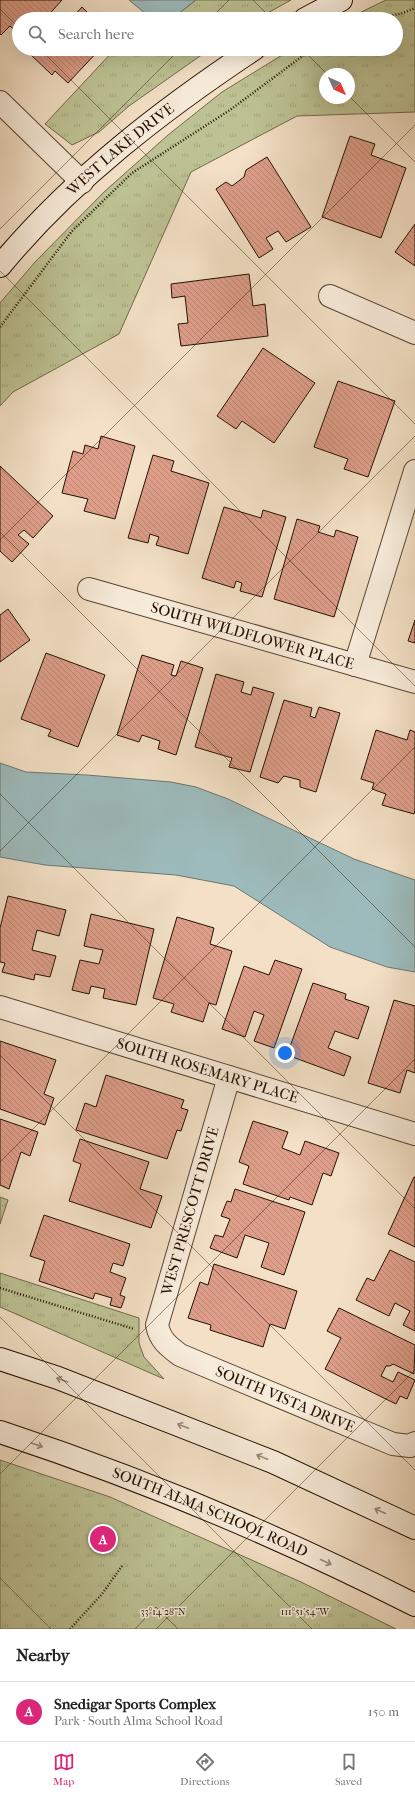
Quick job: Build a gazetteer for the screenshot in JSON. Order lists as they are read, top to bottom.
{
  "streets": {
    "street": [
      "WEST LAKE DRIVE",
      "SOUTH WILDFLOWER PLACE",
      "SOUTH ROSEMARY PLACE",
      "WEST PRESCOTT DRIVE",
      "SOUTH VISTA DRIVE",
      "SOUTH ALMA SCHOOL ROAD"
    ]
  },
  "crossings": [
    ["SOUTH ROSEMARY PLACE", "WEST PRESCOTT DRIVE"],
    ["WEST PRESCOTT DRIVE", "SOUTH VISTA DRIVE"]
  ],
  "north": "bottom right",
  "page": {
    "search": "Search here",
    "pins": "A",
    "heading": "Nearby",
    "list": [
      {
        "mark": "A",
        "name": "Snedigar Sports Complex",
        "note": "Park · South Alma School Road",
        "value": "150 m"
      }
    ],
    "nav": ["Map", "Directions", "Saved"]
  },
  "coordinates": ["33°14'28\"N", "111°51'54\"W"]
}
